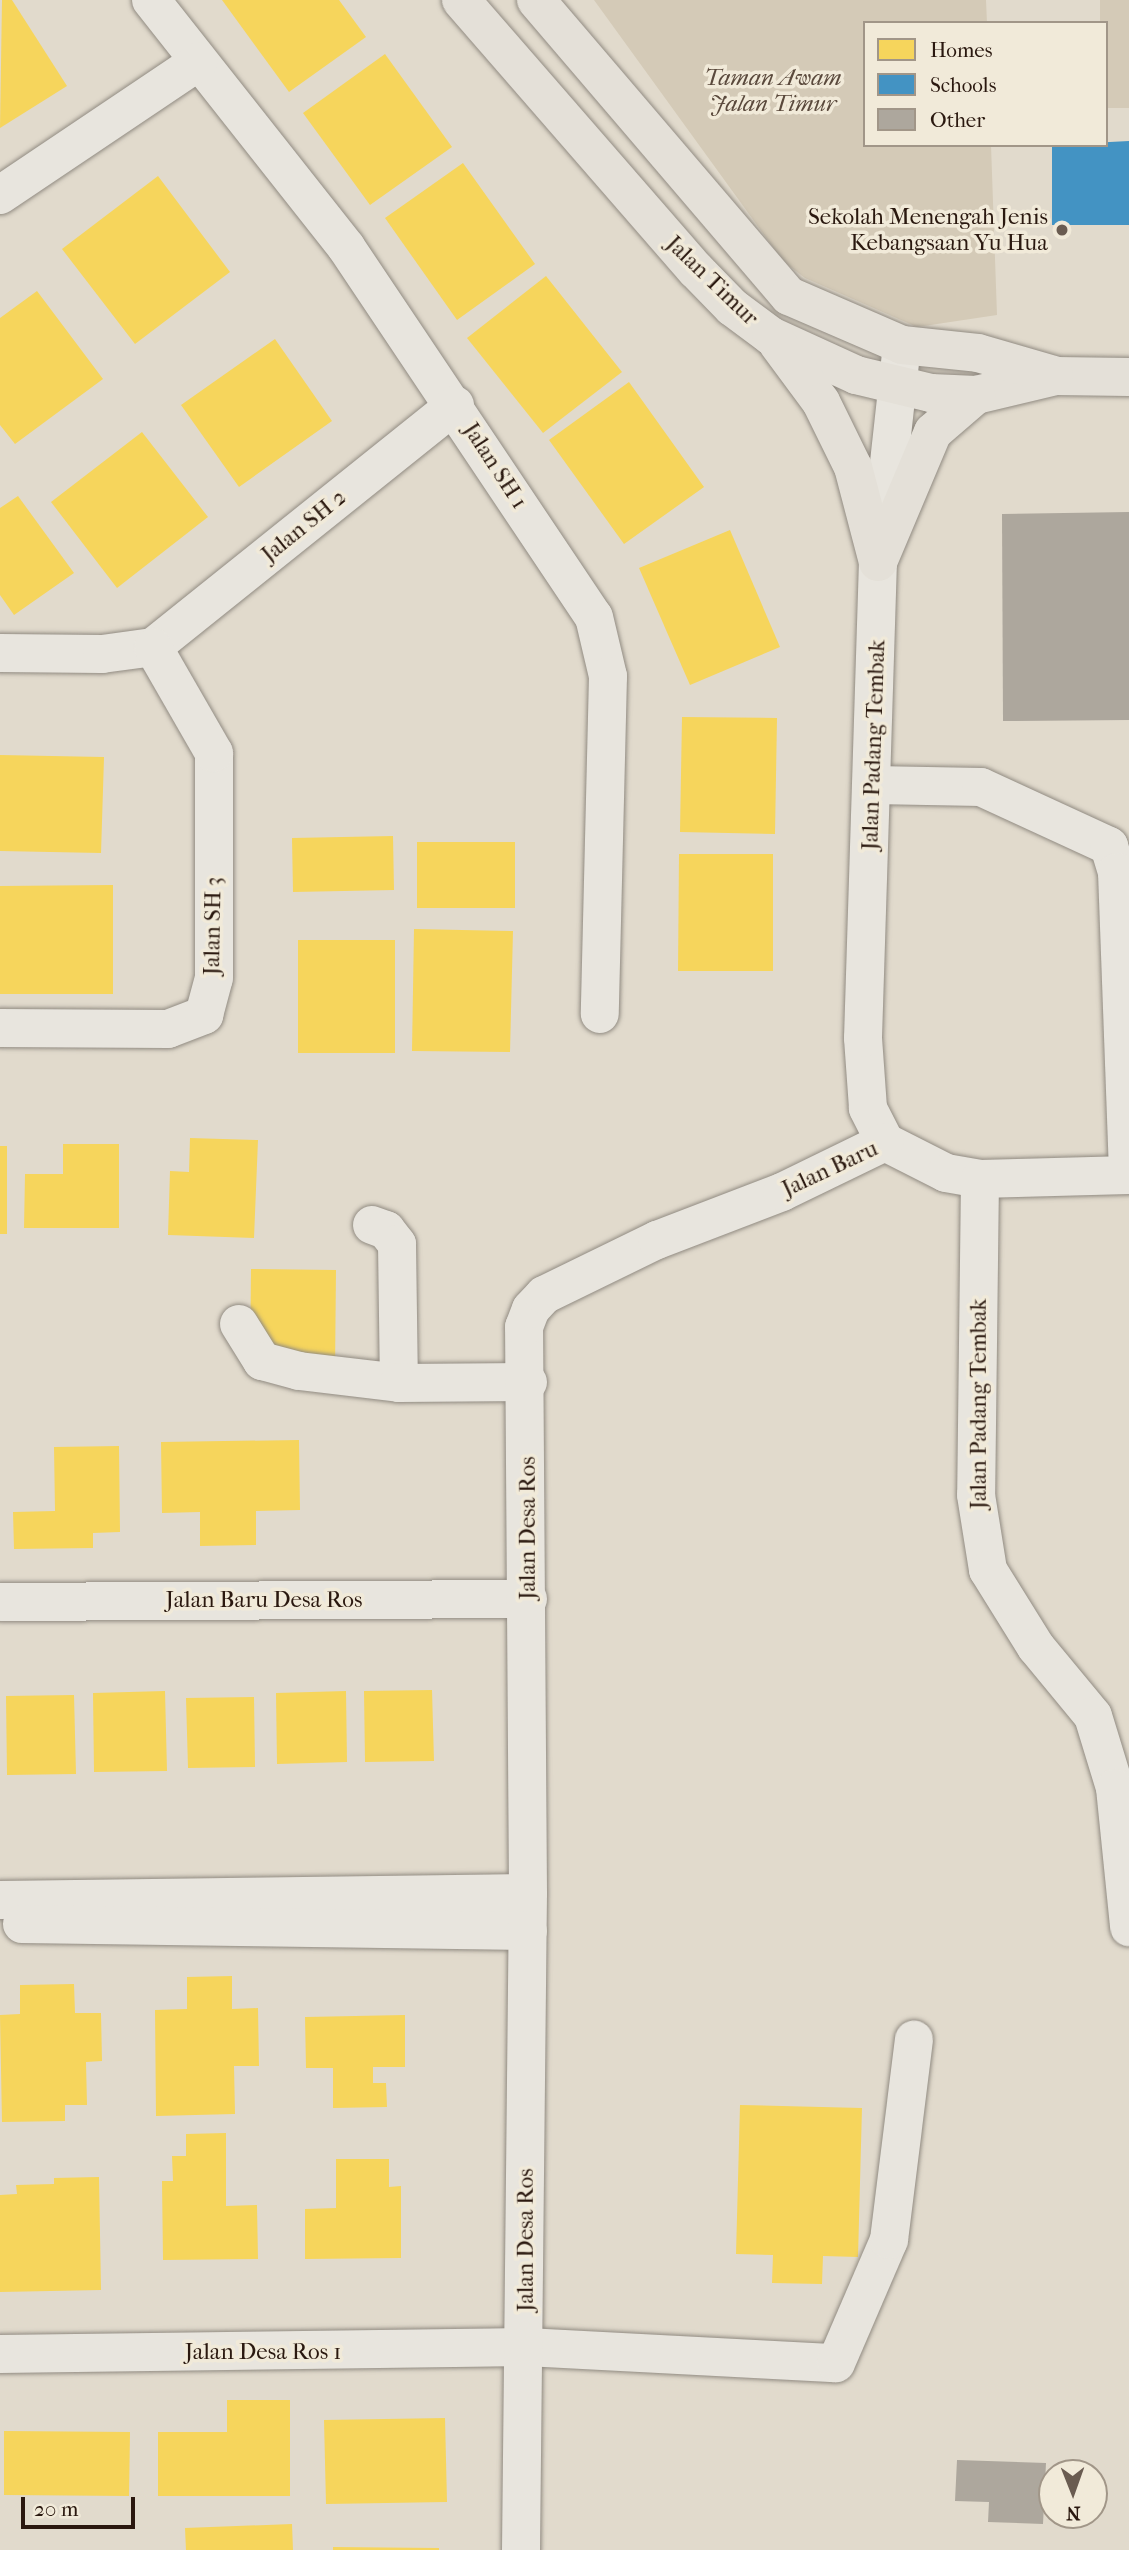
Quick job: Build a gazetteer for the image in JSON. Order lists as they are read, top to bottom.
{
  "streets": {
    "main road": ["Jalan Timur"],
    "street": [
      "Jalan SH 1",
      "Jalan SH 2",
      "Jalan Padang Tembak",
      "Jalan SH 3",
      "Jalan Baru",
      "Jalan Desa Ros",
      "Jalan Baru Desa Ros",
      "Jalan Desa Ros 1"
    ]
  },
  "crossings": [
    ["Jalan Timur", "Jalan Padang Tembak"],
    ["Jalan SH 1", "Jalan SH 2"],
    ["Jalan SH 2", "Jalan SH 3"],
    ["Jalan Padang Tembak", "Jalan Baru"],
    ["Jalan Baru", "Jalan Desa Ros"],
    ["Jalan Desa Ros", "Jalan Baru Desa Ros"],
    ["Jalan Desa Ros", "Jalan Desa Ros 1"]
  ],
  "parks": ["Taman Awam Jalan Timur"],
  "places": ["Sekolah Menengah Jenis Kebangsaan Yu Hua"],
  "legend": ["Homes", "Schools", "Other"],
  "scale_bar": "20 m",
  "north": "bottom"
}
